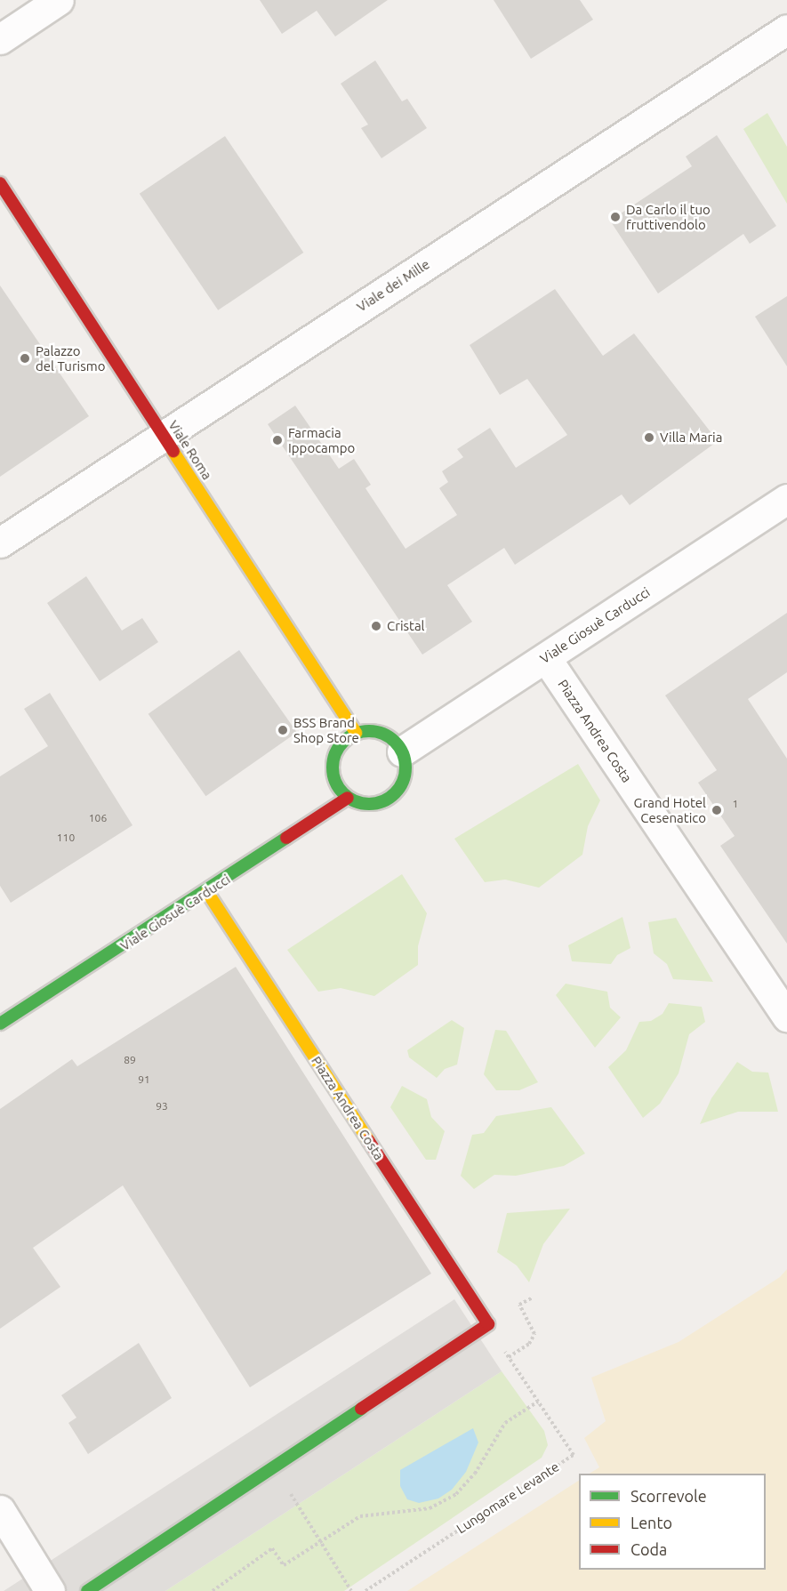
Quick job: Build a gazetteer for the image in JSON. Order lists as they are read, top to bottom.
{
  "streets": {
    "street": [
      "Viale dei Mille",
      "Viale Roma",
      "Viale Giosuè Carducci",
      "Piazza Andrea Costa"
    ],
    "path": ["Lungomare Levante"]
  },
  "crossings": [
    ["Viale dei Mille", "Viale Roma"],
    ["Viale Roma", "Viale Giosuè Carducci"],
    ["Viale Giosuè Carducci", "Piazza Andrea Costa"],
    ["Piazza Andrea Costa", "Lungomare Levante"]
  ],
  "places": [
    "Da Carlo il tuo fruttivendolo",
    "Palazzo del Turismo",
    "Villa Maria",
    "Farmacia Ippocampo",
    "Cristal",
    "BSS Brand Shop Store",
    "Grand Hotel Cesenatico"
  ],
  "house_numbers": [
    "1",
    "106",
    "110",
    "89",
    "91",
    "93"
  ],
  "legend": ["Scorrevole", "Lento", "Coda"]
}
